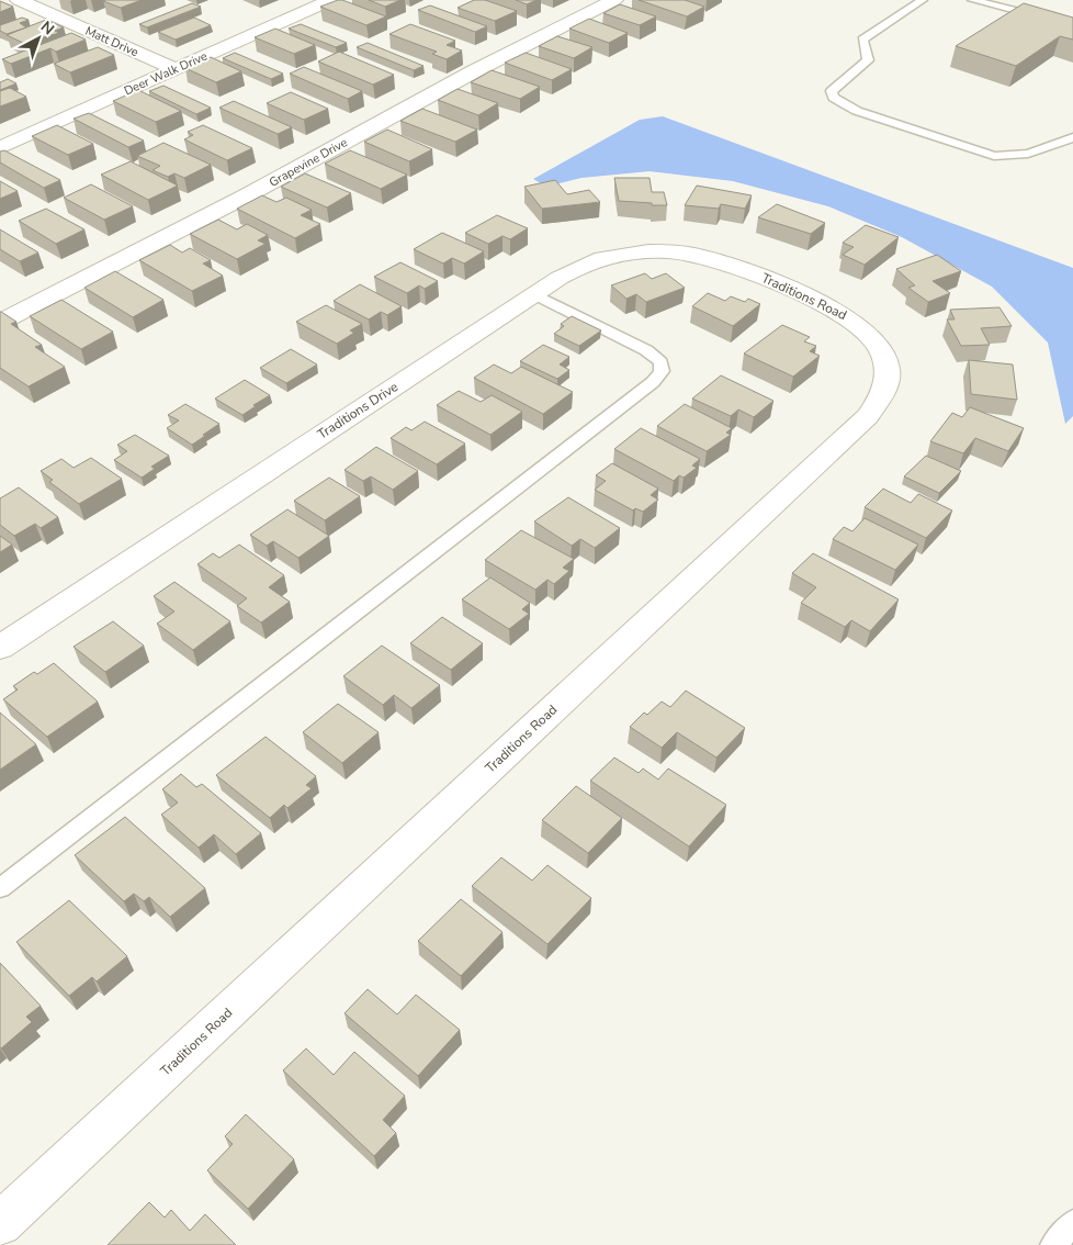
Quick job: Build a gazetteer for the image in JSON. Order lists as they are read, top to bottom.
{
  "streets": {
    "street": [
      "Matt Drive",
      "Deer Walk Drive",
      "Grapevine Drive",
      "Traditions Road",
      "Traditions Drive"
    ]
  },
  "crossings": [
    ["Matt Drive", "Deer Walk Drive"],
    ["Traditions Road", "Traditions Drive"]
  ],
  "north": "top right"
}
